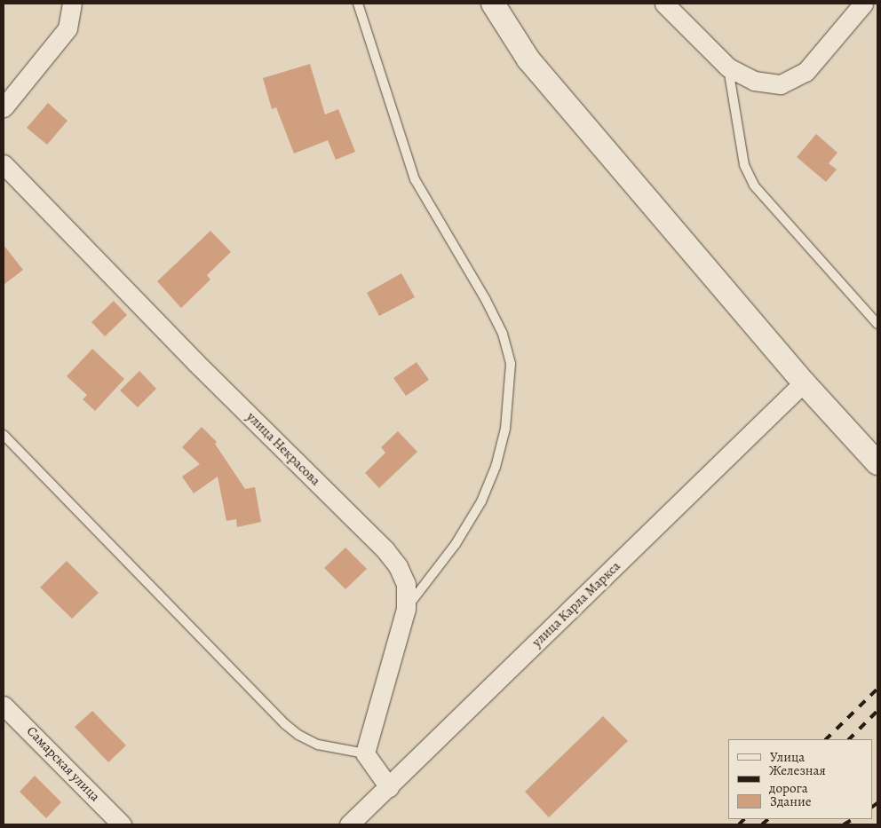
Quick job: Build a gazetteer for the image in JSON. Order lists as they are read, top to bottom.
{
  "streets": {
    "street": ["улица Некрасова", "улица Карла Маркса", "Самарская улица"]
  },
  "legend": ["Улица", "Железная дорога", "Здание"]
}
